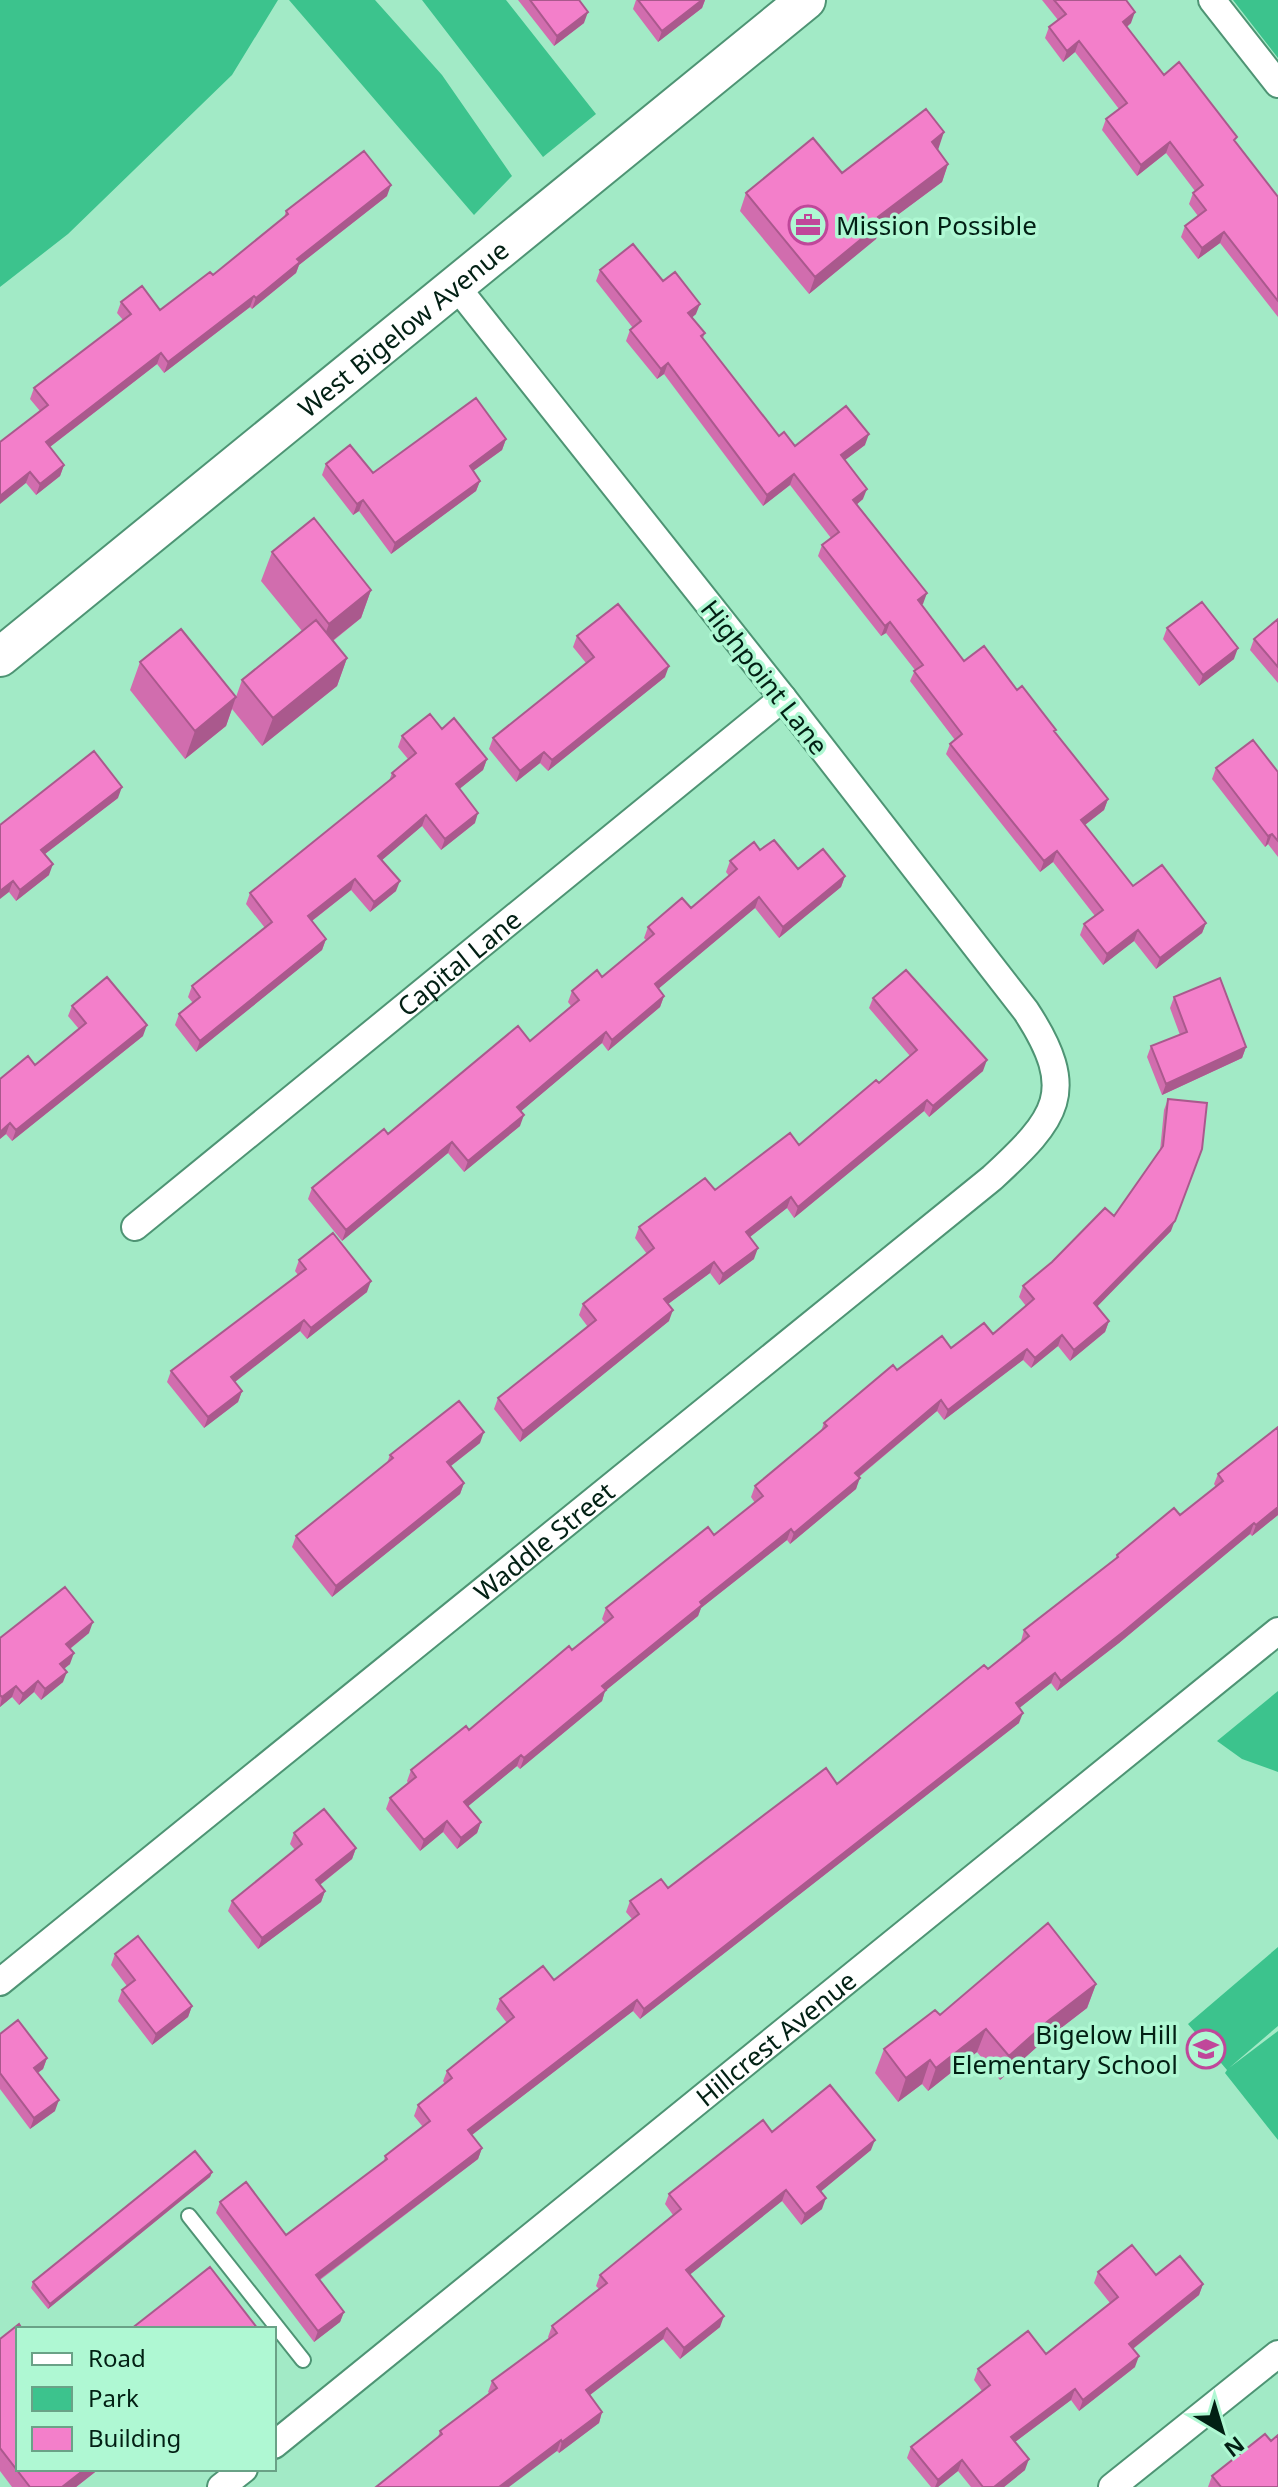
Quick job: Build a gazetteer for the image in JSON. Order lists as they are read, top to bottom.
{
  "streets": {
    "main road": ["West Bigelow Avenue"],
    "street": [
      "Highpoint Lane",
      "Capital Lane",
      "Waddle Street",
      "Hillcrest Avenue"
    ]
  },
  "crossings": [
    ["West Bigelow Avenue", "Highpoint Lane"],
    ["Highpoint Lane", "Capital Lane"],
    ["Highpoint Lane", "Waddle Street"]
  ],
  "places": {
    "office": ["Mission Possible"],
    "school or university": ["Bigelow Hill Elementary School"]
  },
  "legend": ["Road", "Park", "Building"],
  "north": "bottom right"
}
